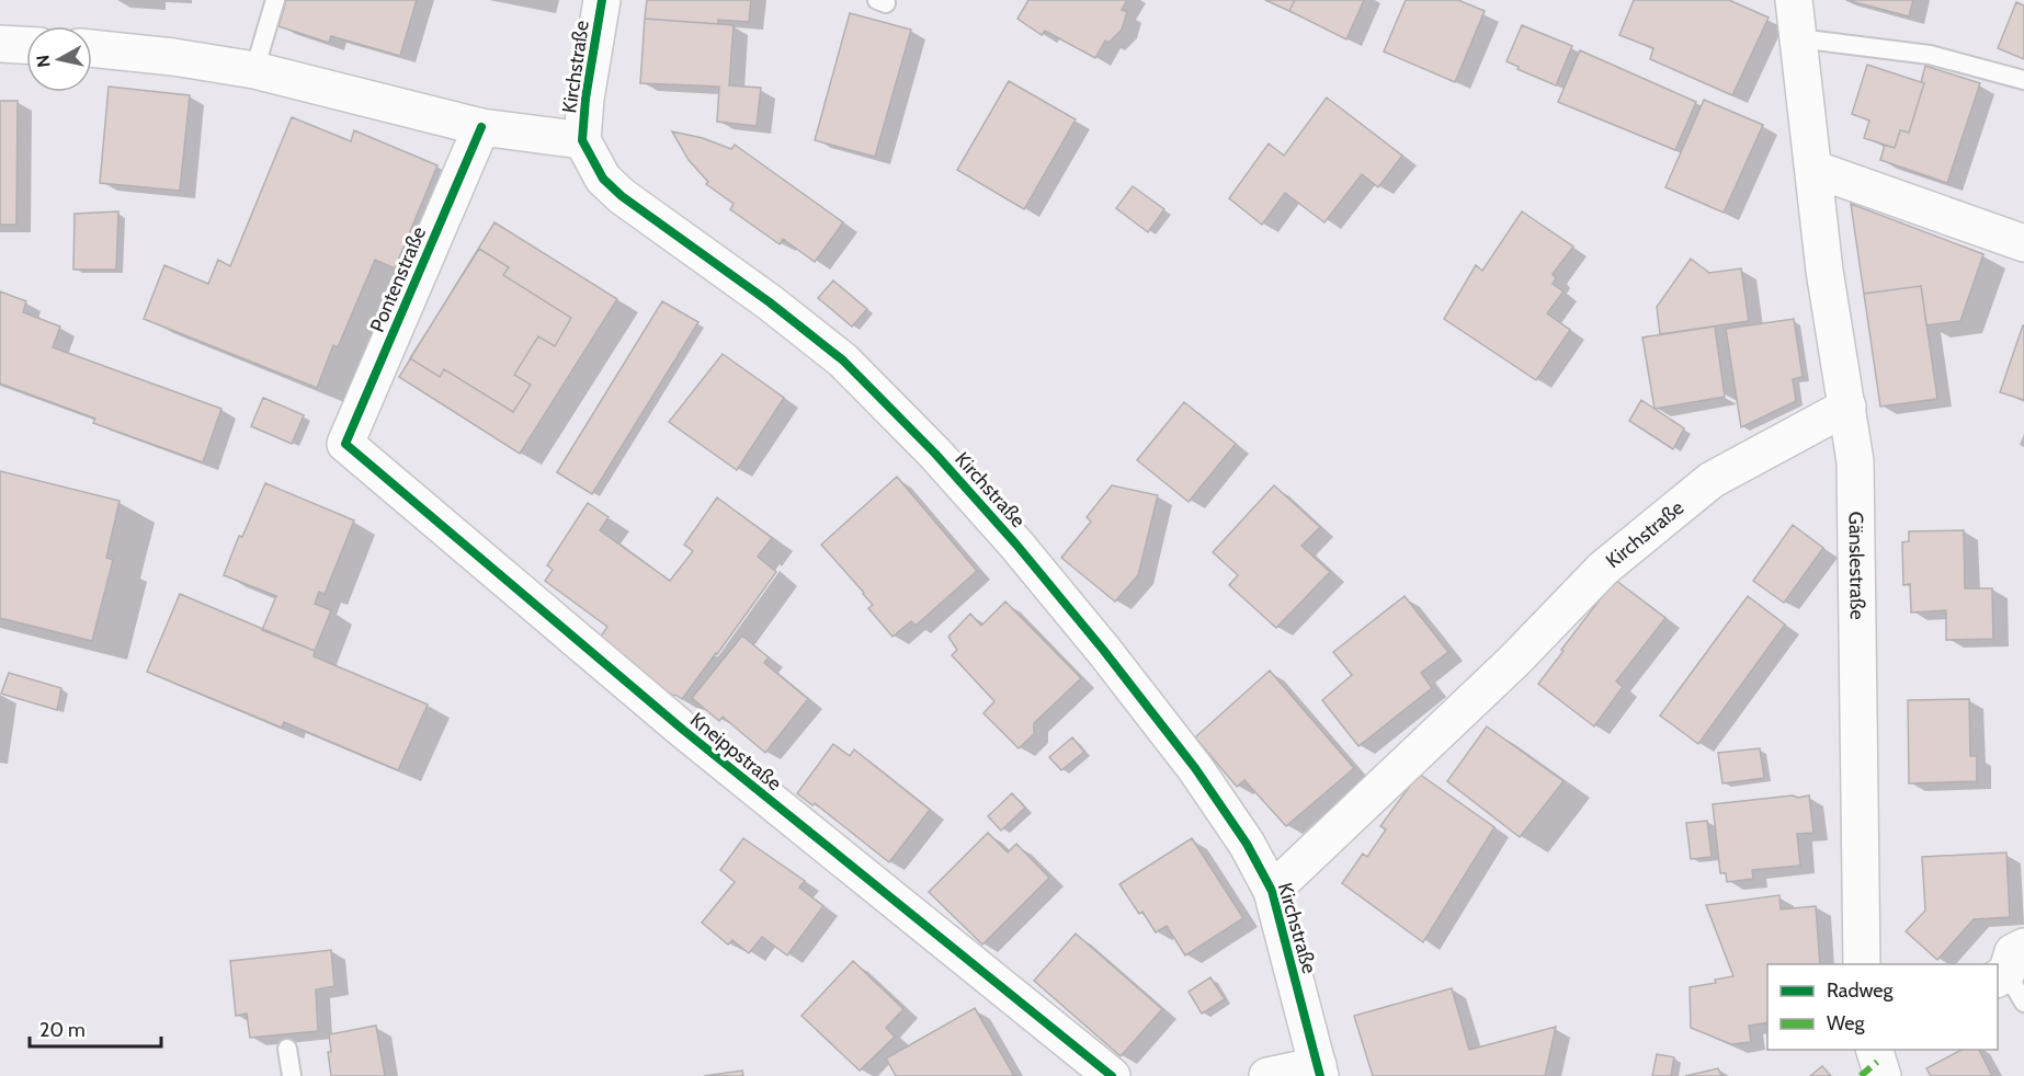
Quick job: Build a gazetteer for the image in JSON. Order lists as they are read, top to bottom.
{
  "streets": {
    "street": [
      "Kirchstraße",
      "Pontenstraße",
      "Gänslestraße",
      "Kneippstraße"
    ]
  },
  "crossings": [
    ["Kirchstraße", "Gänslestraße"],
    ["Pontenstraße", "Kneippstraße"]
  ],
  "legend": ["Radweg", "Weg"],
  "scale_bar": "20 m",
  "north": "left"
}
